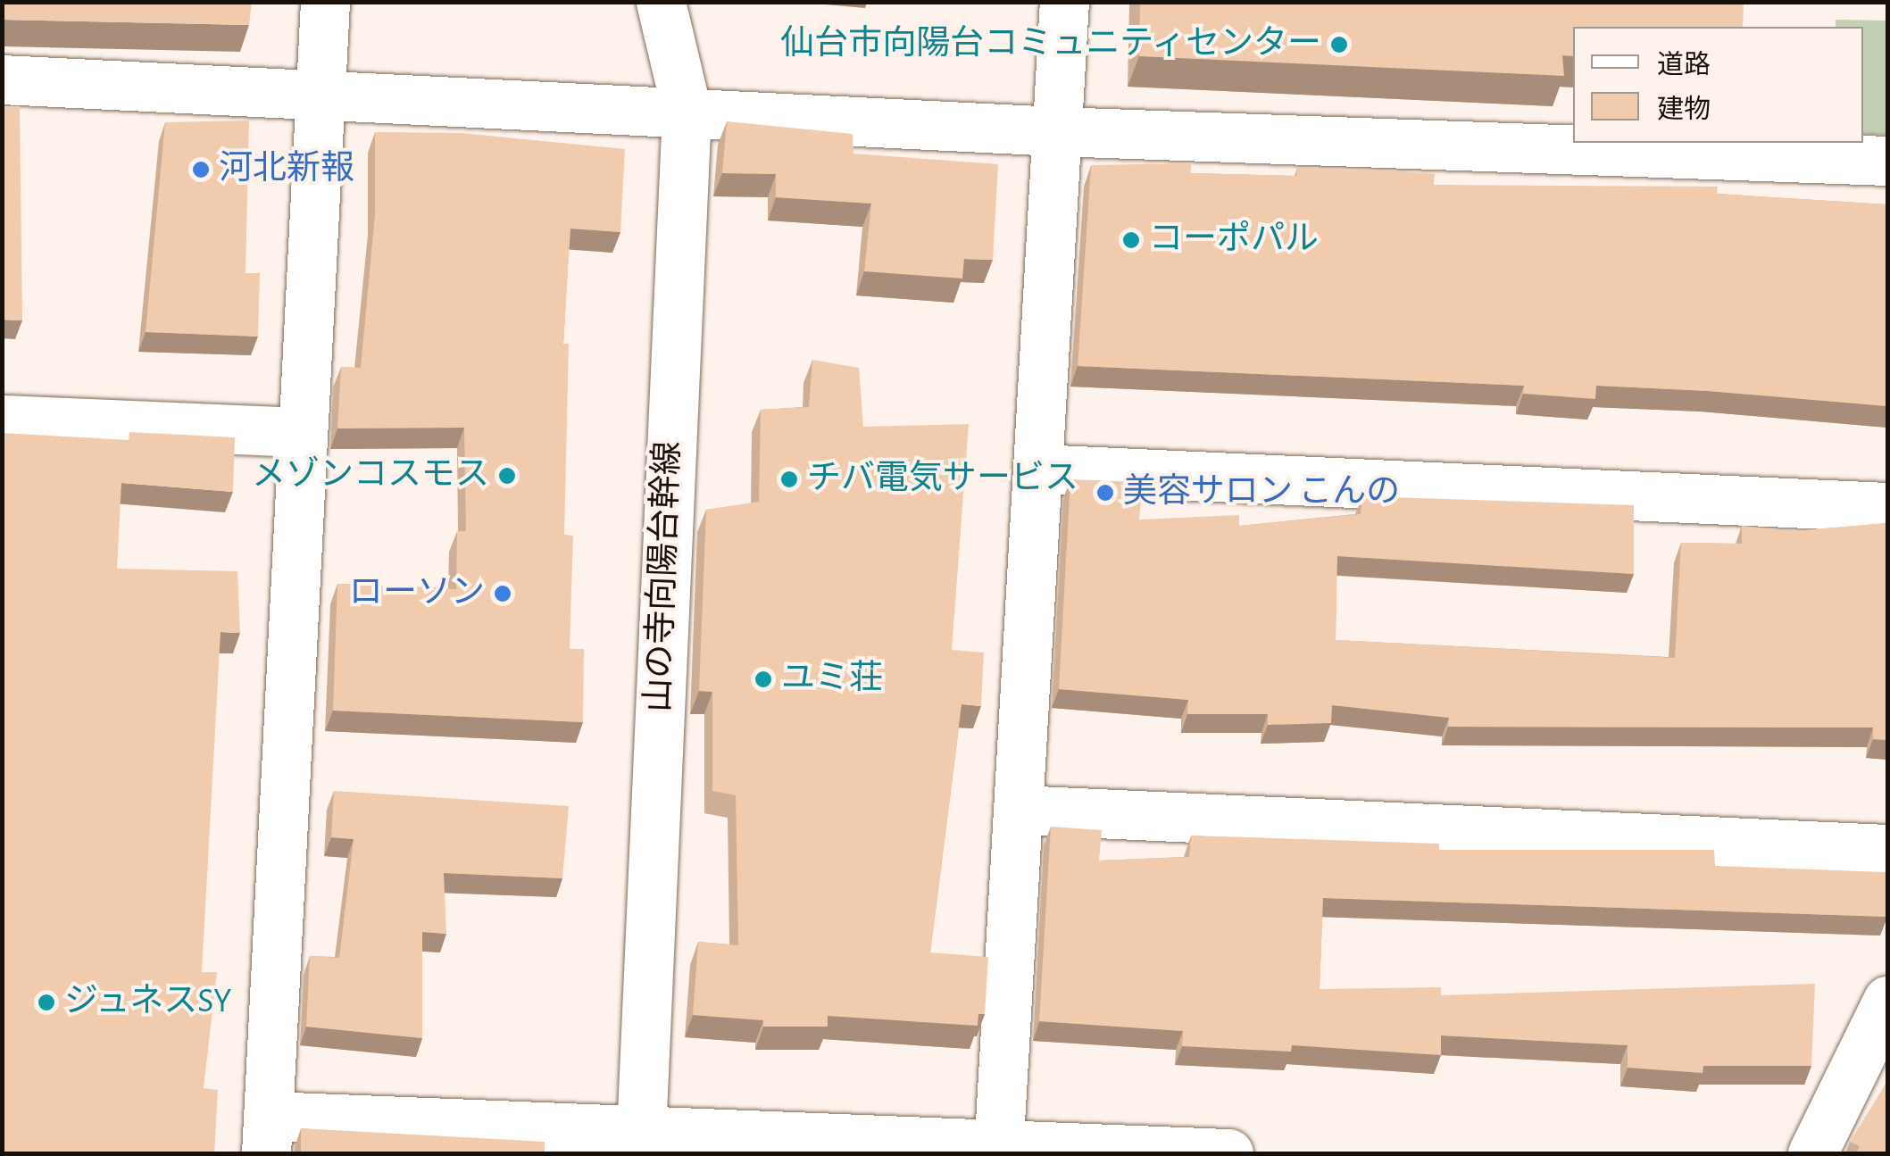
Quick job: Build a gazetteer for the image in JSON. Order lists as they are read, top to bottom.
{
  "streets": {
    "street": ["山の寺向陽台幹線"]
  },
  "places": [
    "仙台市向陽台コミュニティセンター",
    "河北新報",
    "コーポパル",
    "メゾンコスモス",
    "チバ電気サービス",
    "美容サロン こんの",
    "ローソン",
    "ユミ荘",
    "ジュネスSY"
  ],
  "legend": ["道路", "建物"]
}
